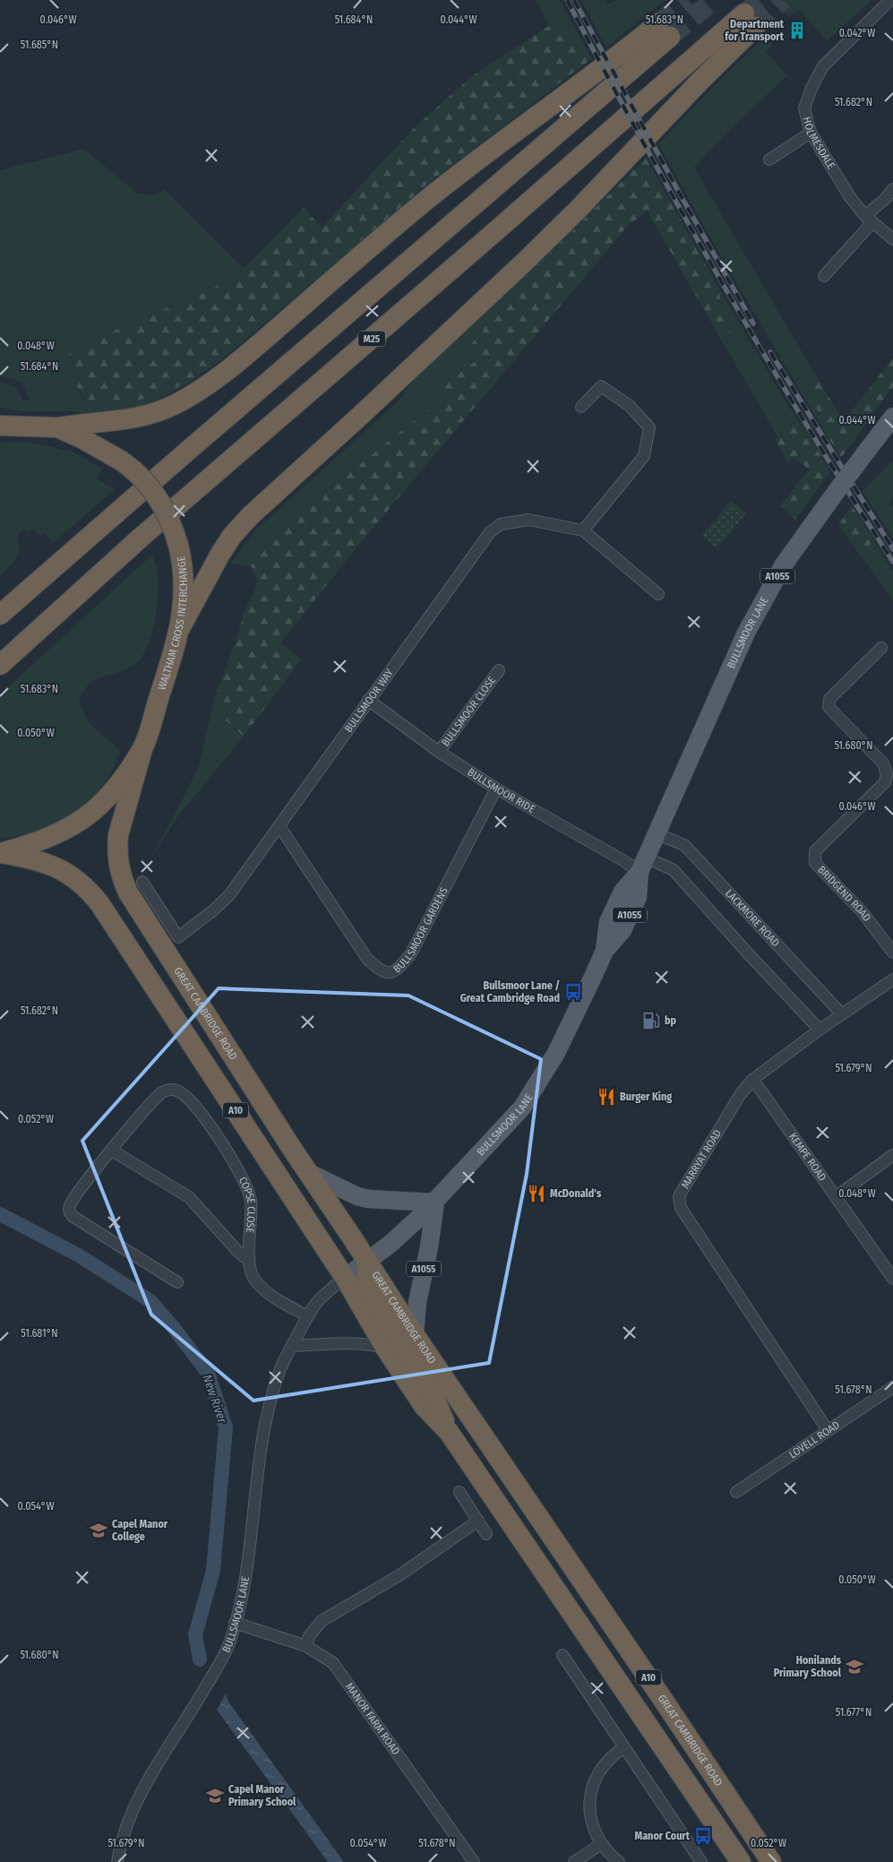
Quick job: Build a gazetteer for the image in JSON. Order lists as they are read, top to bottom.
{
  "streets": {
    "highway": [
      "M25",
      "WALTHAM CROSS INTERCHANGE",
      "GREAT CAMBRIDGE ROAD",
      "A10"
    ],
    "main road": ["A1055", "BULLSMOOR LANE"],
    "street": [
      "HOLMESDALE",
      "BULLSMOOR WAY",
      "BULLSMOOR CLOSE",
      "BULLSMOOR RIDE",
      "BRIDGEND ROAD",
      "LACKMORE ROAD",
      "BULLSMOOR GARDENS",
      "KEMPE ROAD",
      "MARRYAT ROAD",
      "COPSE CLOSE",
      "LOVELL ROAD",
      "MANOR FARM ROAD"
    ]
  },
  "crossings": [
    ["M25", "WALTHAM CROSS INTERCHANGE"],
    ["A1055", "BULLSMOOR LANE"],
    ["A1055", "GREAT CAMBRIDGE ROAD"],
    ["WALTHAM CROSS INTERCHANGE", "GREAT CAMBRIDGE ROAD"],
    ["WALTHAM CROSS INTERCHANGE", "A10"],
    ["BULLSMOOR LANE", "BULLSMOOR RIDE"],
    ["BULLSMOOR LANE", "LACKMORE ROAD"],
    ["BULLSMOOR LANE", "GREAT CAMBRIDGE ROAD"],
    ["BULLSMOOR LANE", "A10"],
    ["BULLSMOOR LANE", "MANOR FARM ROAD"],
    ["BULLSMOOR WAY", "BULLSMOOR RIDE"],
    ["BULLSMOOR WAY", "BULLSMOOR GARDENS"],
    ["BULLSMOOR CLOSE", "BULLSMOOR RIDE"],
    ["BULLSMOOR RIDE", "BULLSMOOR GARDENS"],
    ["LACKMORE ROAD", "MARRYAT ROAD"],
    ["KEMPE ROAD", "MARRYAT ROAD"],
    ["MARRYAT ROAD", "LOVELL ROAD"]
  ],
  "water": ["New River"],
  "places": {
    "building": ["Department for Transport"],
    "bus stop": ["Bullsmoor Lane / Great Cambridge Road", "Manor Court"],
    "fuel station": ["bp"],
    "restaurant": ["Burger King", "McDonald's"],
    "school or university": ["Capel Manor College", "Honilands Primary School", "Capel Manor Primary School"]
  },
  "coordinates": [
    "0.046°W",
    "0.044°W",
    "51.684°N",
    "51.683°N",
    "0.042°W",
    "51.685°N",
    "51.682°N",
    "0.048°W",
    "0.050°W",
    "51.680°N",
    "51.679°N",
    "0.052°W",
    "51.681°N",
    "51.678°N",
    "0.054°W",
    "51.677°N"
  ]
}
